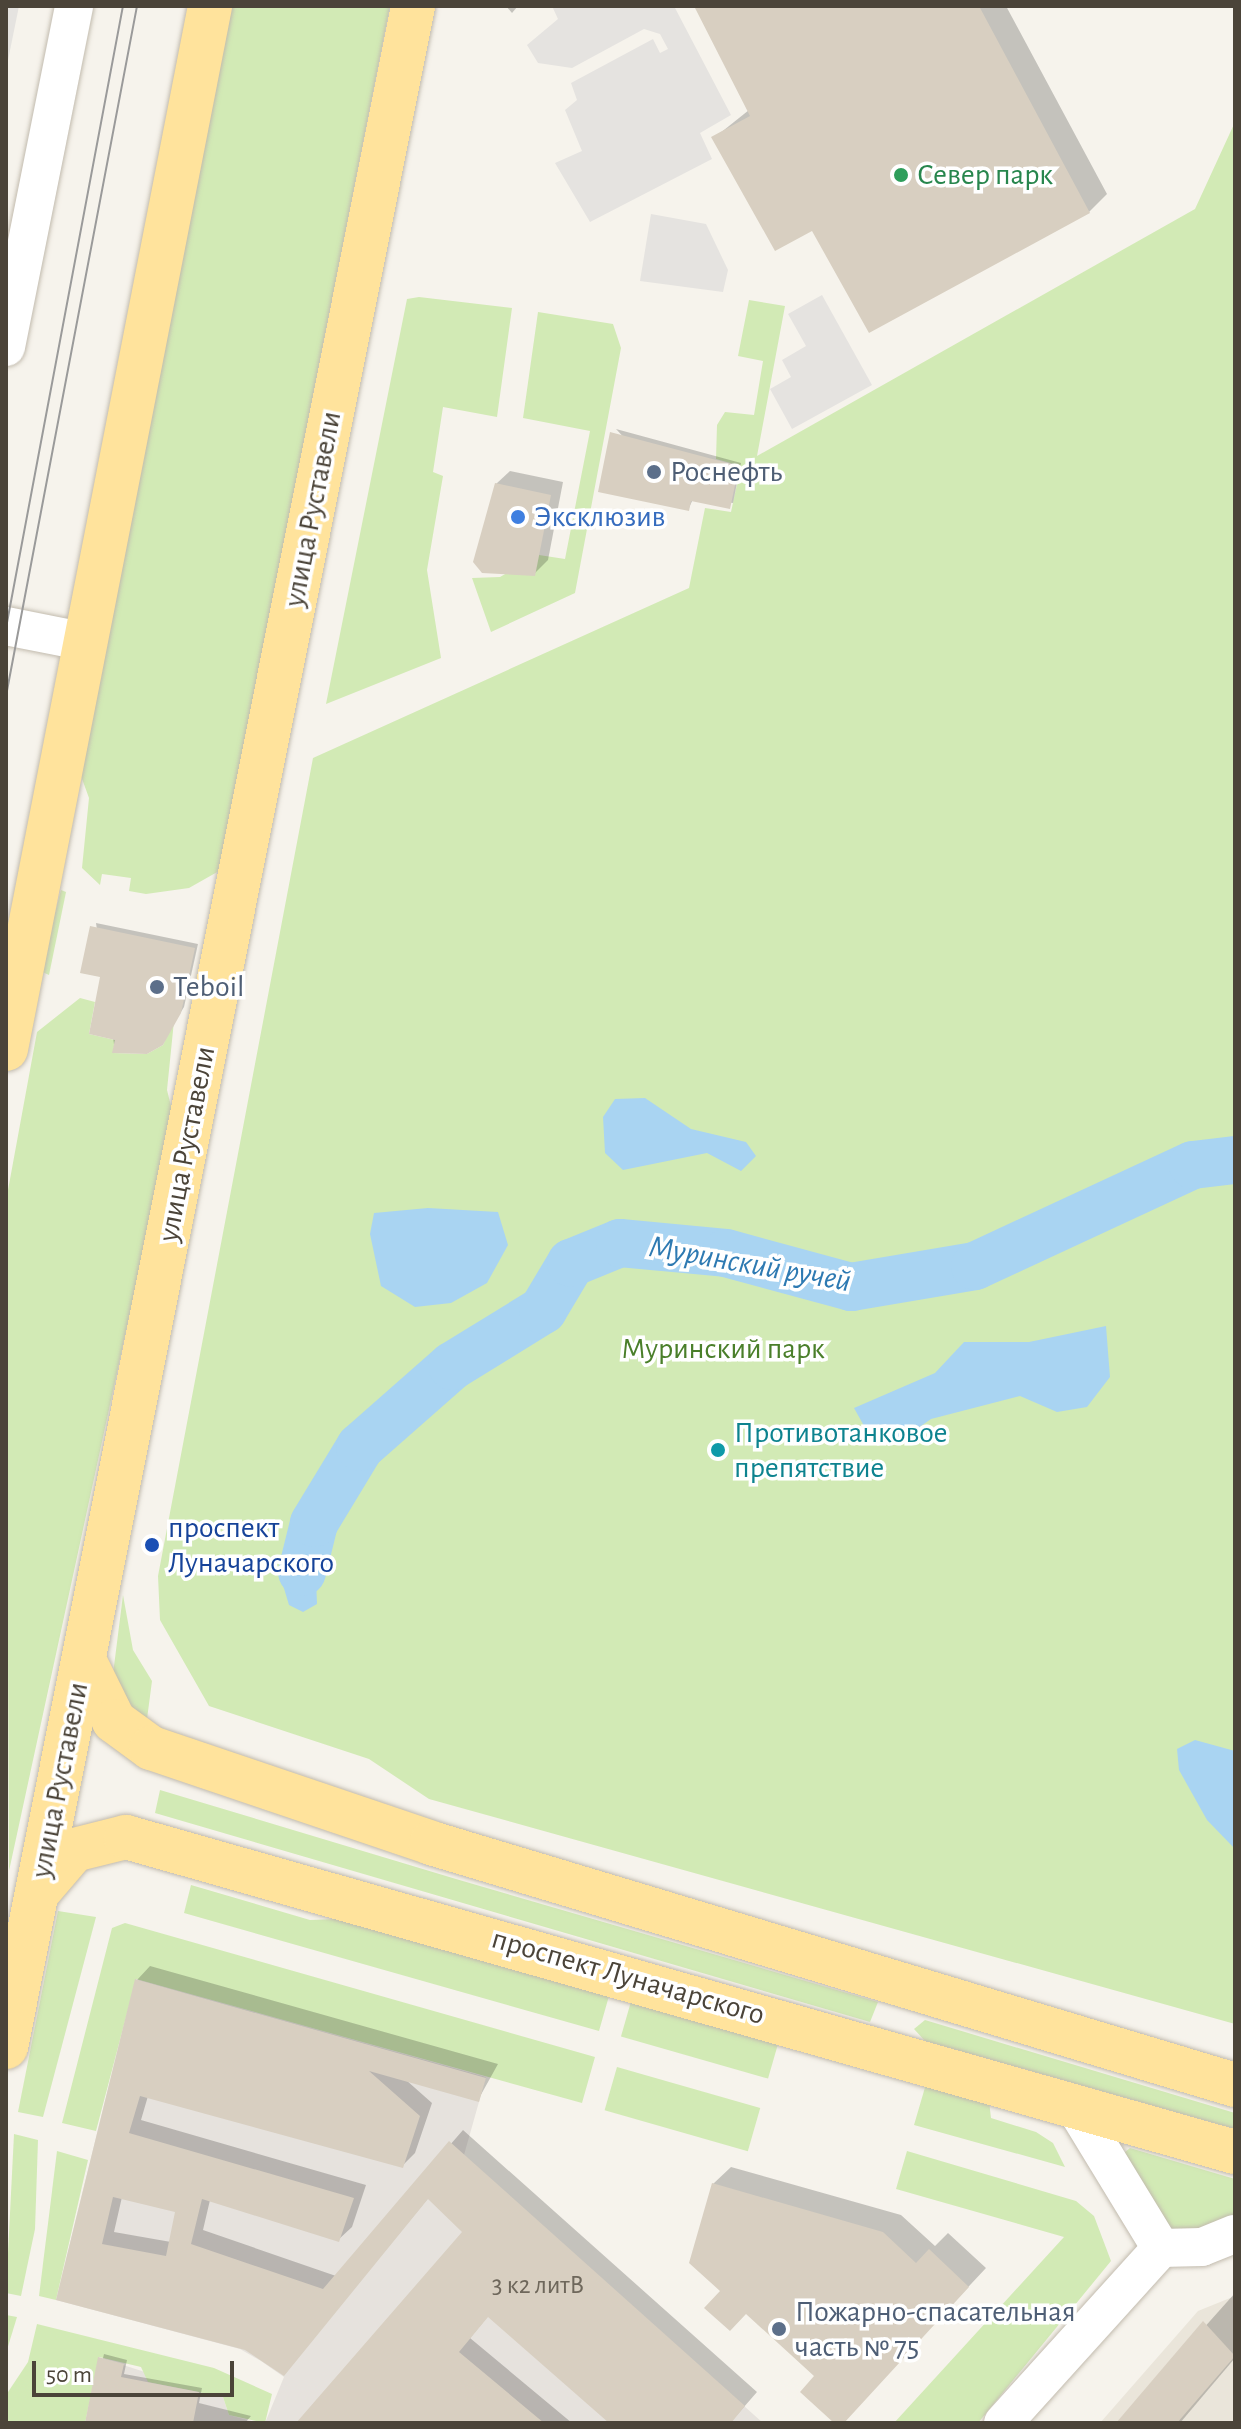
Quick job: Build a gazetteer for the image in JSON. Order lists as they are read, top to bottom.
{
  "streets": {
    "main road": ["улица Руставели", "проспект Луначарского"]
  },
  "crossings": [
    ["улица Руставели", "проспект Луначарского"]
  ],
  "water": ["Муринский ручей"],
  "parks": ["Муринский парк"],
  "places": [
    "Север парк",
    "Роснефть",
    "Эксклюзив",
    "Teboil",
    "Противотанковое препятствие",
    "проспект Луначарского",
    "Пожарно-спасательная часть № 75"
  ],
  "house_numbers": ["3 к2 литВ"],
  "scale_bar": "50 m"
}
